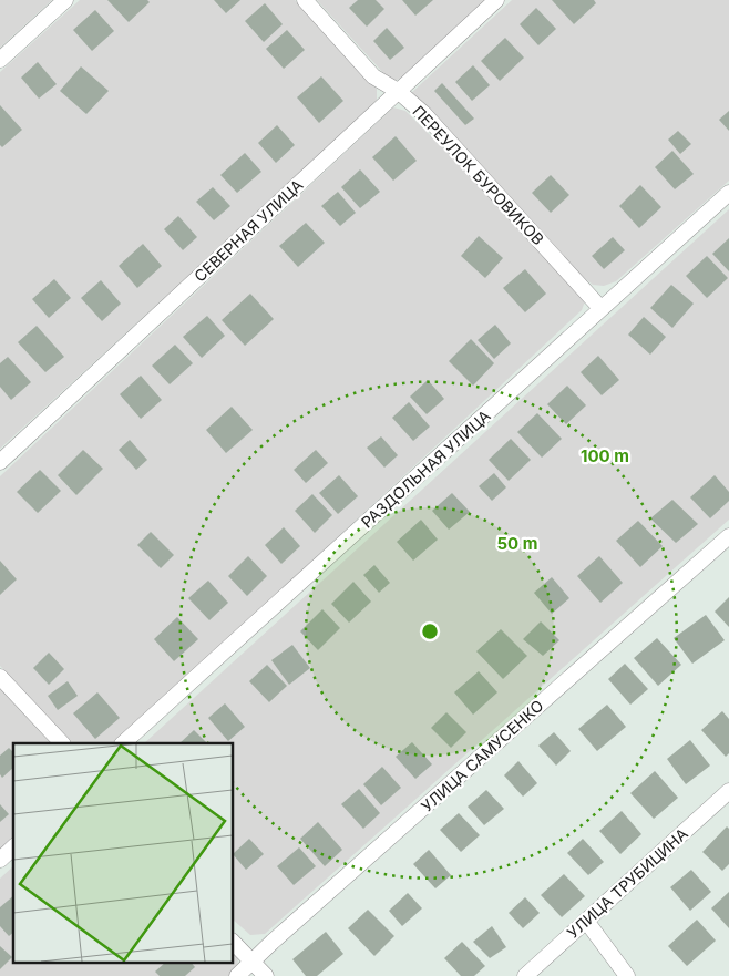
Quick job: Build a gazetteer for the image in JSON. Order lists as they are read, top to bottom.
{
  "streets": {
    "street": [
      "ПЕРЕУЛОК БУРОВИКОВ",
      "СЕВЕРНАЯ УЛИЦА",
      "РАЗДОЛЬНАЯ УЛИЦА",
      "УЛИЦА САМУСЕНКО",
      "УЛИЦА ТРУБИЦИНА"
    ]
  },
  "crossings": [
    ["ПЕРЕУЛОК БУРОВИКОВ", "СЕВЕРНАЯ УЛИЦА"],
    ["ПЕРЕУЛОК БУРОВИКОВ", "РАЗДОЛЬНАЯ УЛИЦА"]
  ],
  "rings": ["100 m", "50 m"]
}
